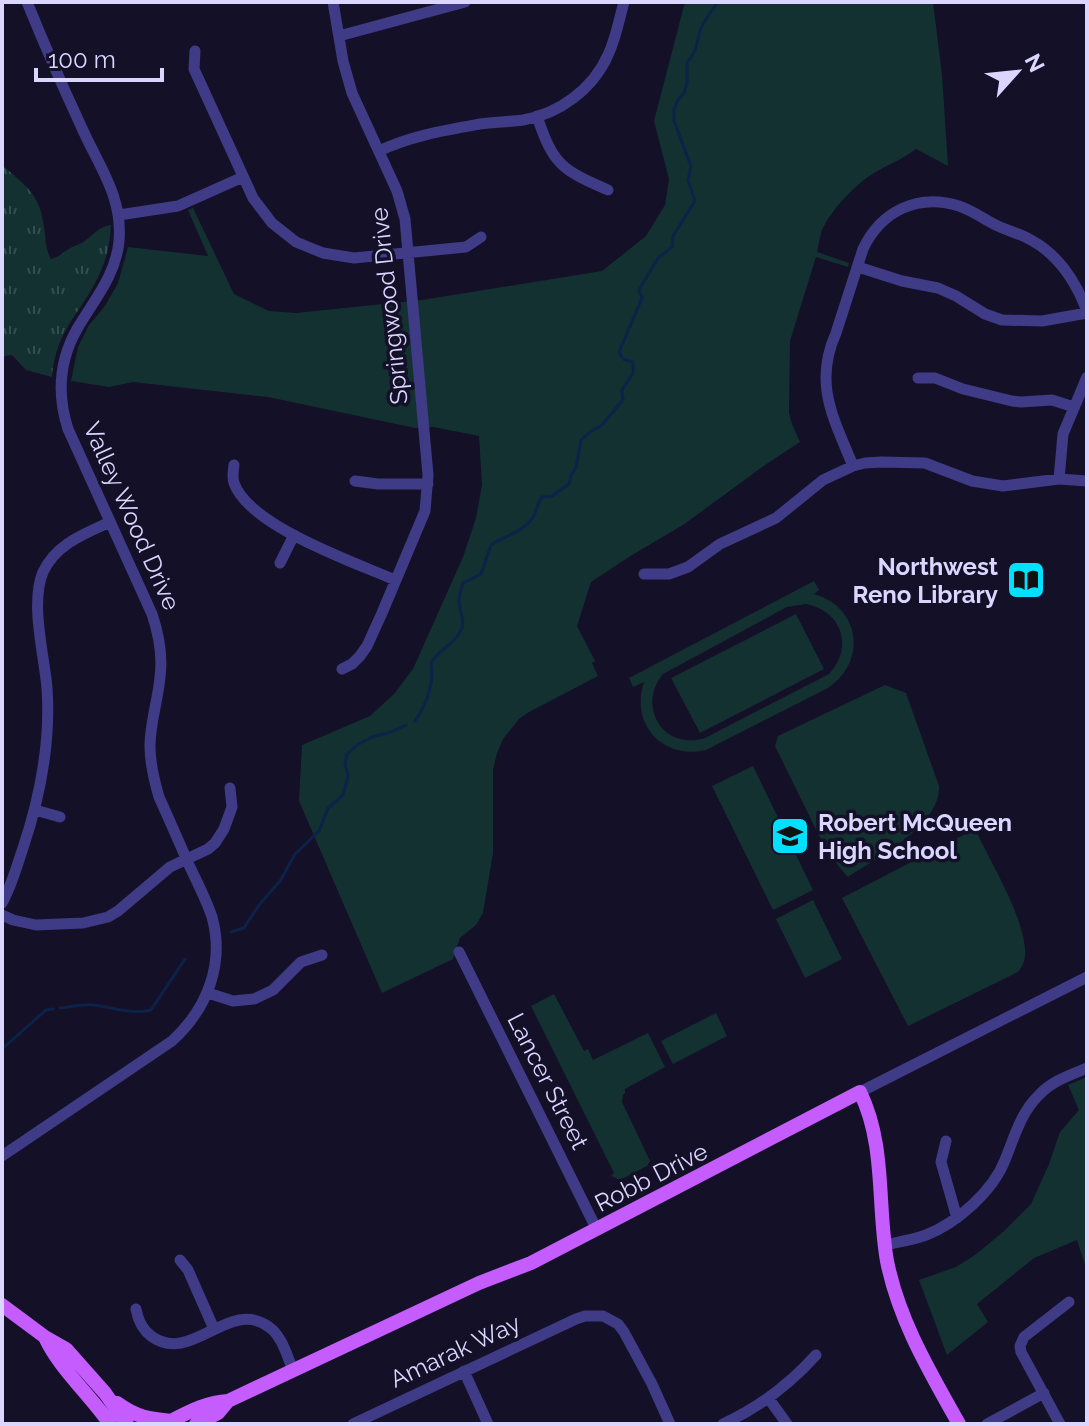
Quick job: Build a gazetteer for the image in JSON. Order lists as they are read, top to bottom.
{
  "streets": {
    "main road": ["Robb Drive"],
    "street": [
      "Springwood Drive",
      "Valley Wood Drive",
      "Lancer Street",
      "Amarak Way"
    ]
  },
  "crossings": [
    ["Lancer Street", "Robb Drive"]
  ],
  "places": {
    "library": ["Northwest Reno Library"],
    "school or university": ["Robert McQueen High School"]
  },
  "scale_bar": "100 m",
  "north": "top right"
}
